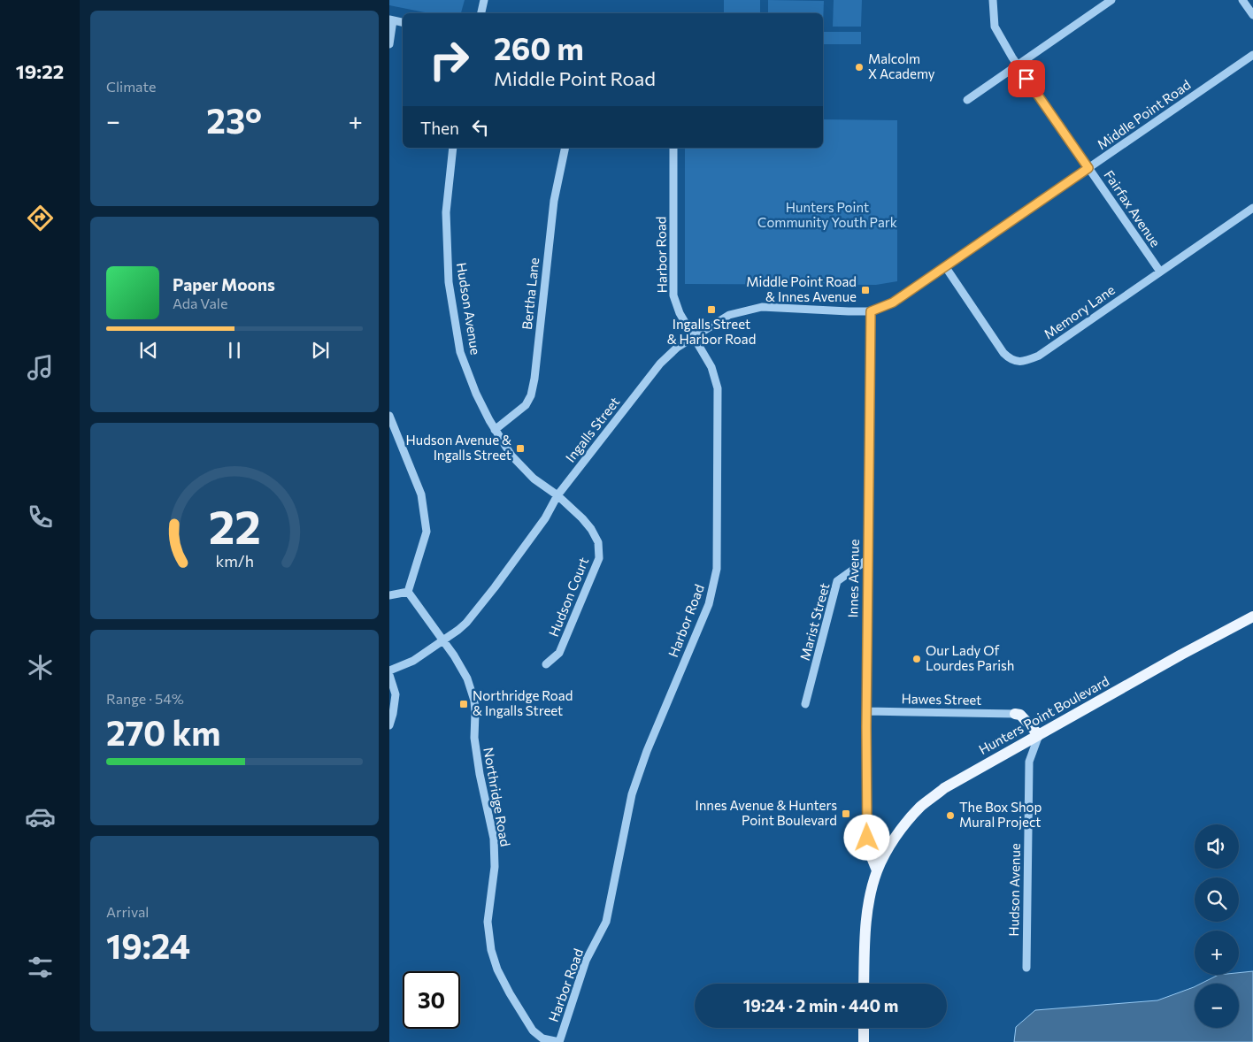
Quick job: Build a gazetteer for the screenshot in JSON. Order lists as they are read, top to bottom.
{
  "streets": {
    "main road": ["Hunters Point Boulevard"],
    "street": [
      "Middle Point Road",
      "Fairfax Avenue",
      "Harbor Road",
      "Bertha Lane",
      "Hudson Avenue",
      "Memory Lane",
      "Ingalls Street",
      "Innes Avenue",
      "Hudson Court",
      "Marist Street",
      "Hawes Street",
      "Northridge Road"
    ]
  },
  "crossings": [
    ["Middle Point Road", "Fairfax Avenue"],
    ["Middle Point Road", "Memory Lane"],
    ["Middle Point Road", "Ingalls Street"],
    ["Middle Point Road", "Innes Avenue"],
    ["Fairfax Avenue", "Memory Lane"],
    ["Harbor Road", "Ingalls Street"],
    ["Harbor Road", "Northridge Road"],
    ["Bertha Lane", "Hudson Avenue"],
    ["Hudson Avenue", "Ingalls Street"],
    ["Hudson Avenue", "Hudson Court"],
    ["Hudson Avenue", "Hunters Point Boulevard"],
    ["Ingalls Street", "Innes Avenue"],
    ["Ingalls Street", "Hudson Court"],
    ["Ingalls Street", "Northridge Road"],
    ["Innes Avenue", "Marist Street"],
    ["Innes Avenue", "Hawes Street"]
  ],
  "parks": ["Hunters Point Community Youth Park"],
  "places": {
    "other": ["Malcolm X Academy", "Our Lady Of Lourdes Parish", "The Box Shop Mural Project"],
    "transit": [
      "Middle Point Road & Innes Avenue",
      "Ingalls Street & Harbor Road",
      "Hudson Avenue & Ingalls Street",
      "Northridge Road & Ingalls Street",
      "Innes Avenue & Hunters Point Boulevard"
    ]
  },
  "page": {
    "tabs": "19:22",
    "tile": [
      "Climate",
      ["Range · 54%", "270 km"],
      ["Arrival", "19:24"]
    ],
    "turn": ["260 m", "Middle Point Road"],
    "heat": ["−", "23°", "+"],
    "then": "Then",
    "song": ["Paper Moons", "Ada Vale"],
    "map_buttons": ["+", "−"],
    "limit": "30",
    "trip": "19:24 · 2 min · 440 m",
    "gauge": ["22", "km/h"]
  }
}
